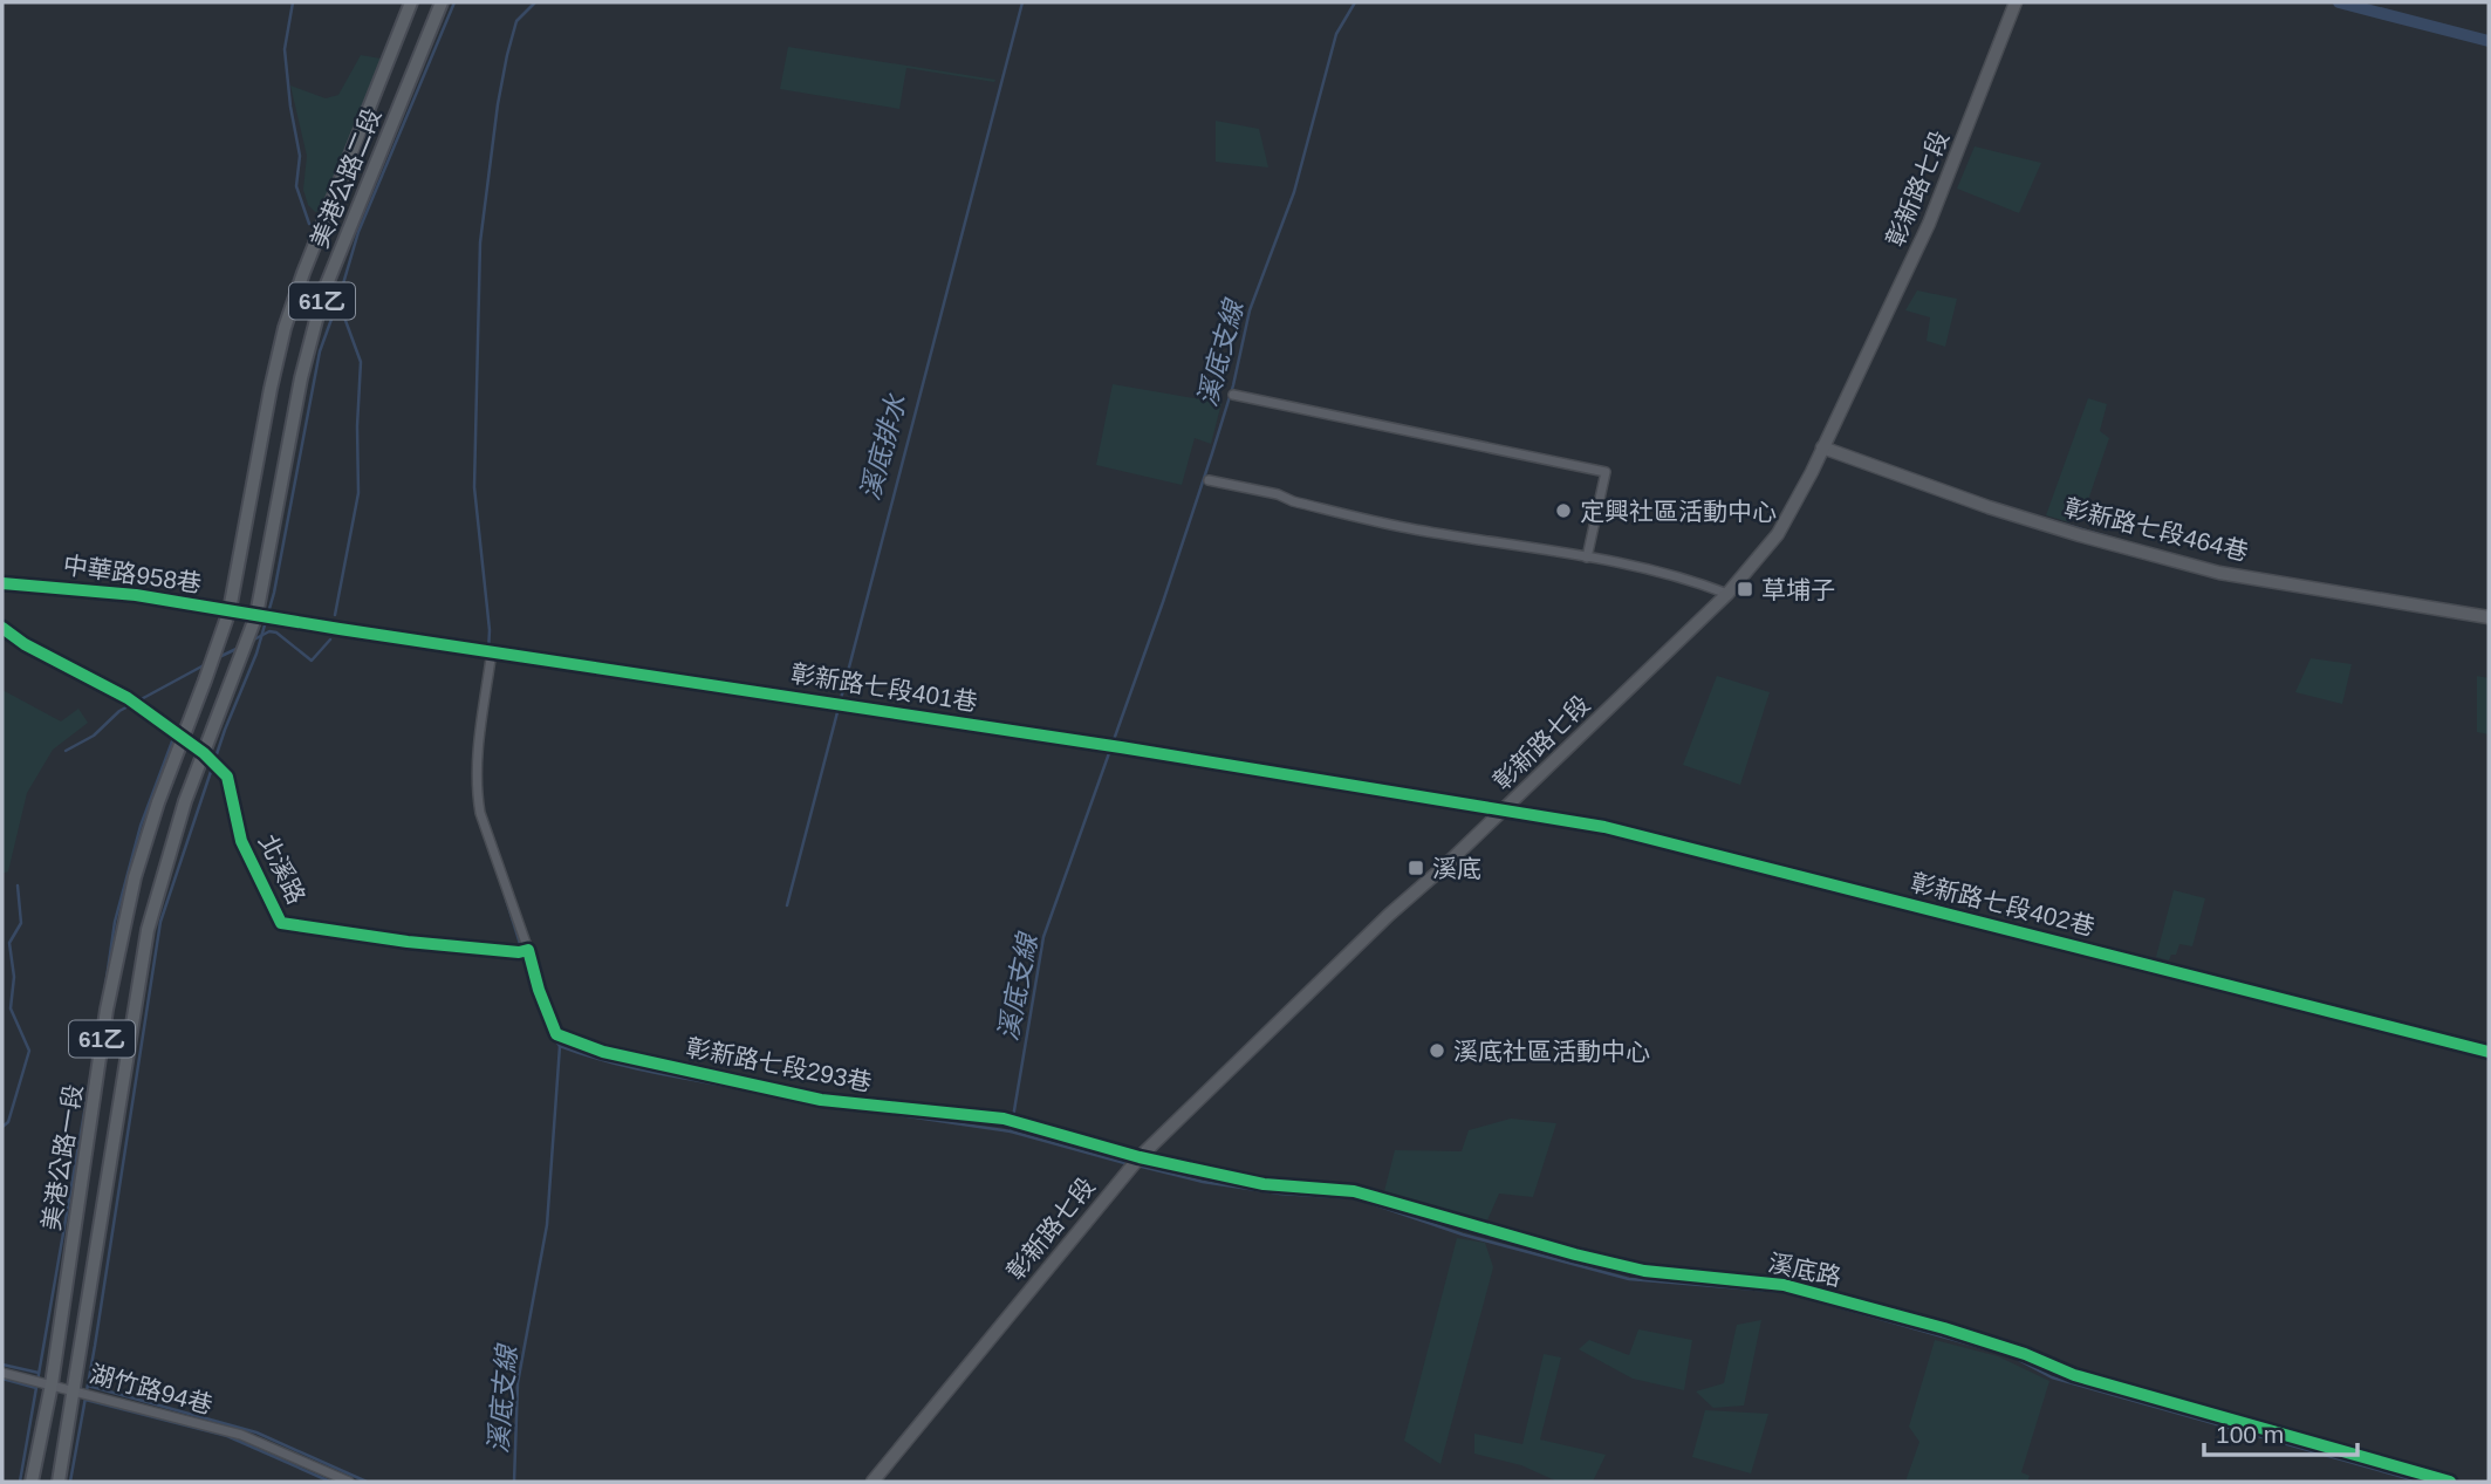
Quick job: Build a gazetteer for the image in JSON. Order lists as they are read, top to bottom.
{
  "streets": {
    "main road": ["美港公路二段", "61乙", "美港公路一段"],
    "street": [
      "彰新路七段",
      "彰新路七段464巷",
      "中華路958巷",
      "彰新路七段401巷",
      "北溪路",
      "彰新路七段402巷",
      "彰新路七段293巷",
      "溪底路",
      "湖竹路94巷"
    ]
  },
  "crossings": [
    ["美港公路二段", "中華路958巷"],
    ["美港公路二段", "彰新路七段401巷"],
    ["美港公路二段", "美港公路一段"],
    ["彰新路七段", "彰新路七段464巷"],
    ["彰新路七段", "彰新路七段401巷"],
    ["彰新路七段", "彰新路七段402巷"],
    ["彰新路七段", "彰新路七段293巷"],
    ["彰新路七段", "溪底路"],
    ["中華路958巷", "彰新路七段401巷"],
    ["中華路958巷", "美港公路一段"],
    ["彰新路七段401巷", "彰新路七段402巷"],
    ["彰新路七段401巷", "美港公路一段"],
    ["北溪路", "彰新路七段293巷"],
    ["北溪路", "美港公路一段"],
    ["彰新路七段293巷", "溪底路"],
    ["美港公路一段", "湖竹路94巷"]
  ],
  "water": ["溪底支線", "溪底排水"],
  "places": {
    "other": ["定興社區活動中心", "溪底社區活動中心"],
    "transit": ["草埔子", "溪底"]
  },
  "scale_bar": "100 m"
}
